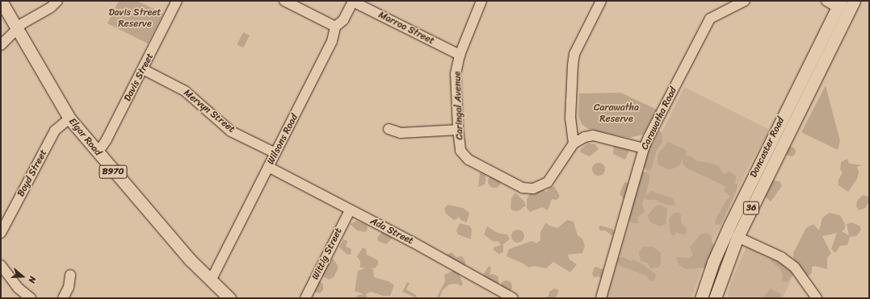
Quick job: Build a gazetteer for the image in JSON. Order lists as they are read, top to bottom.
{
  "streets": {
    "main road": [
      "Elgar Road",
      "Doncaster Road",
      "B970",
      "36"
    ],
    "street": [
      "Marroo Street",
      "Davis Street",
      "Caringal Avenue",
      "Mervyn Street",
      "Carawatha Road",
      "Wilsons Road",
      "Boyd Street",
      "Ada Street",
      "Wittig Street"
    ]
  },
  "crossings": [
    ["Marroo Street", "Caringal Avenue"],
    ["Davis Street", "Mervyn Street"],
    ["Davis Street", "Elgar Road"],
    ["Mervyn Street", "Wilsons Road"],
    ["Elgar Road", "Wilsons Road"],
    ["Elgar Road", "Boyd Street"],
    ["Wilsons Road", "Ada Street"],
    ["Ada Street", "Wittig Street"]
  ],
  "parks": ["Davis Street Reserve", "Carawatha Reserve"],
  "north": "right"
}
